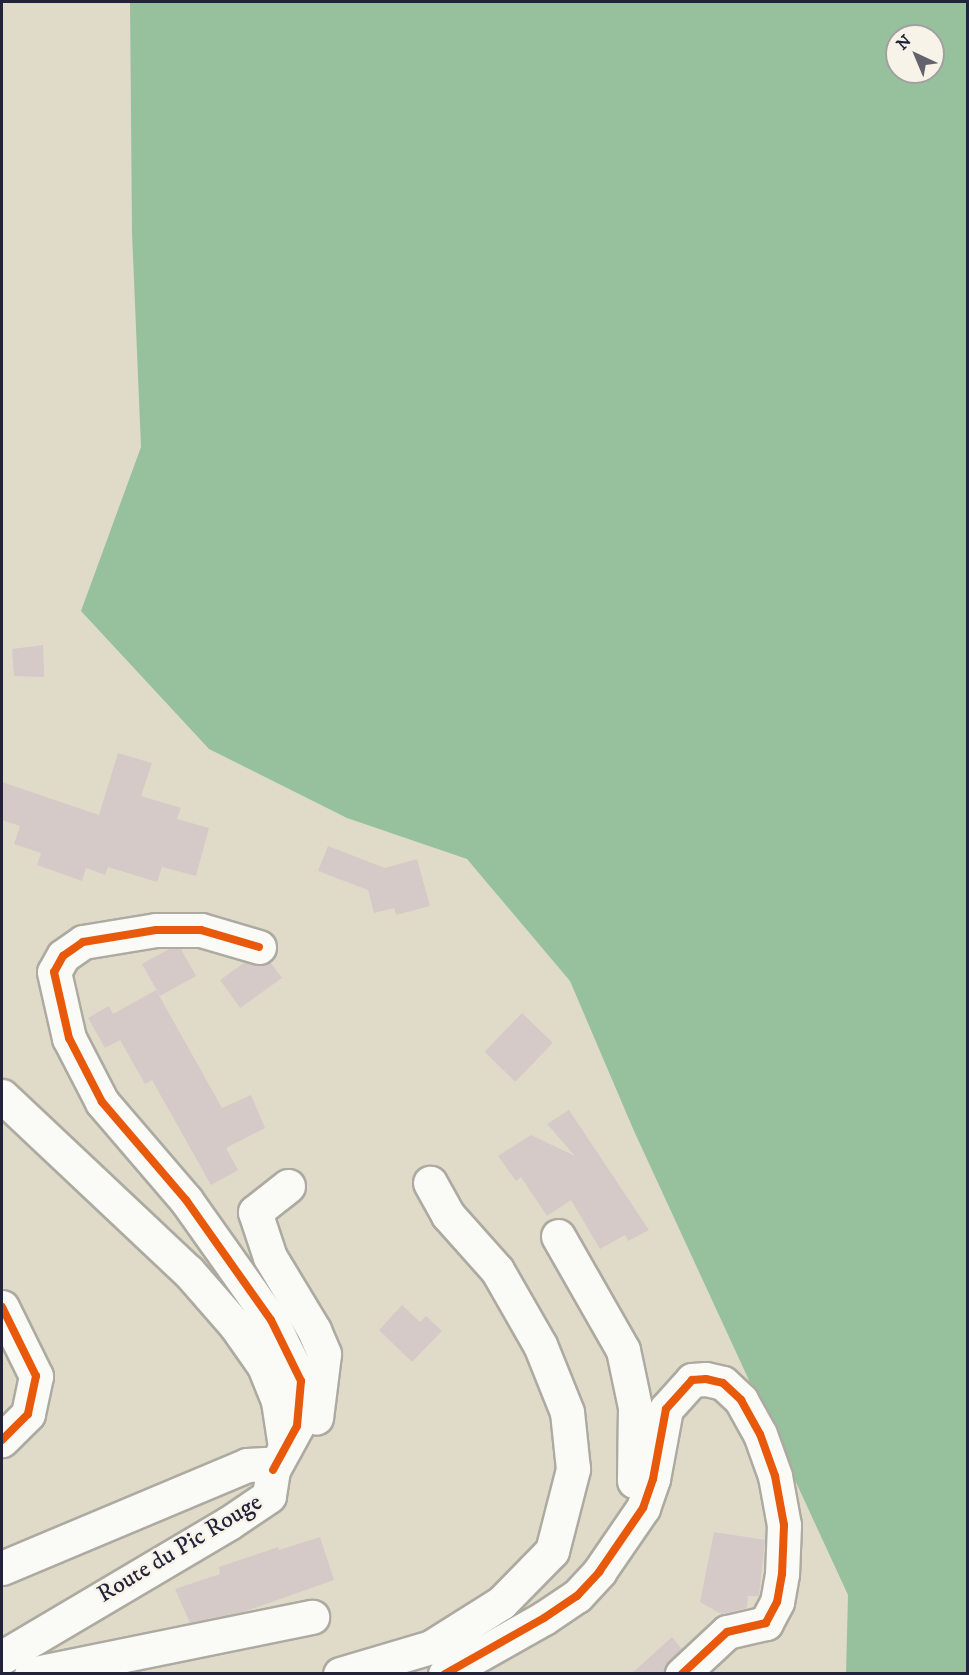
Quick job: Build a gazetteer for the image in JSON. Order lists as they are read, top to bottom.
{
  "streets": {
    "street": ["Route du Pic Rouge"]
  },
  "north": "top left"
}
